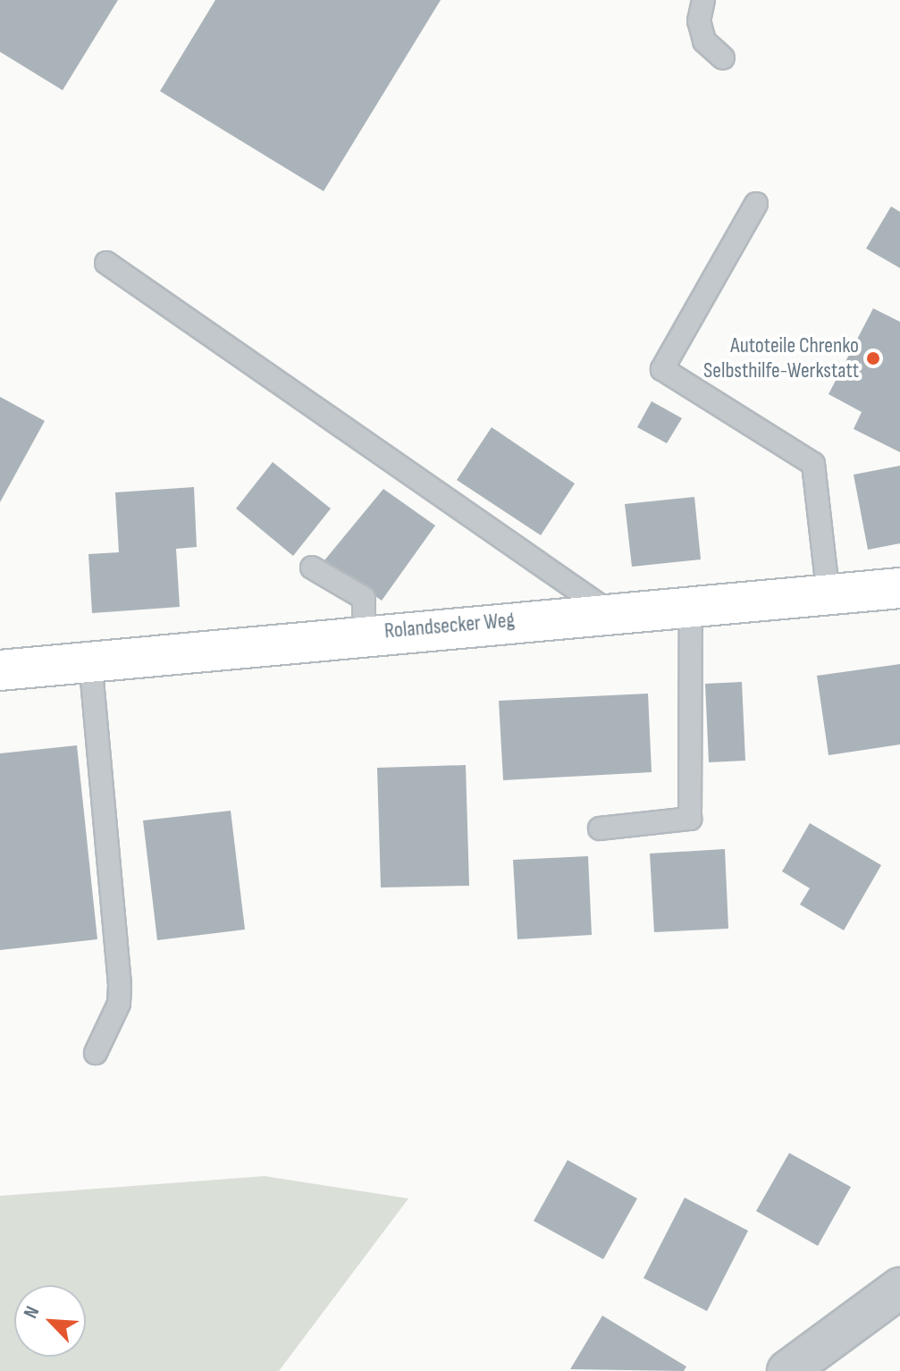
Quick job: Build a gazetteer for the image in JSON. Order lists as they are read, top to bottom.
{
  "streets": {
    "street": ["Rolandsecker Weg"]
  },
  "places": ["Autoteile Chrenko Selbsthilfe-Werkstatt"],
  "north": "top left"
}
